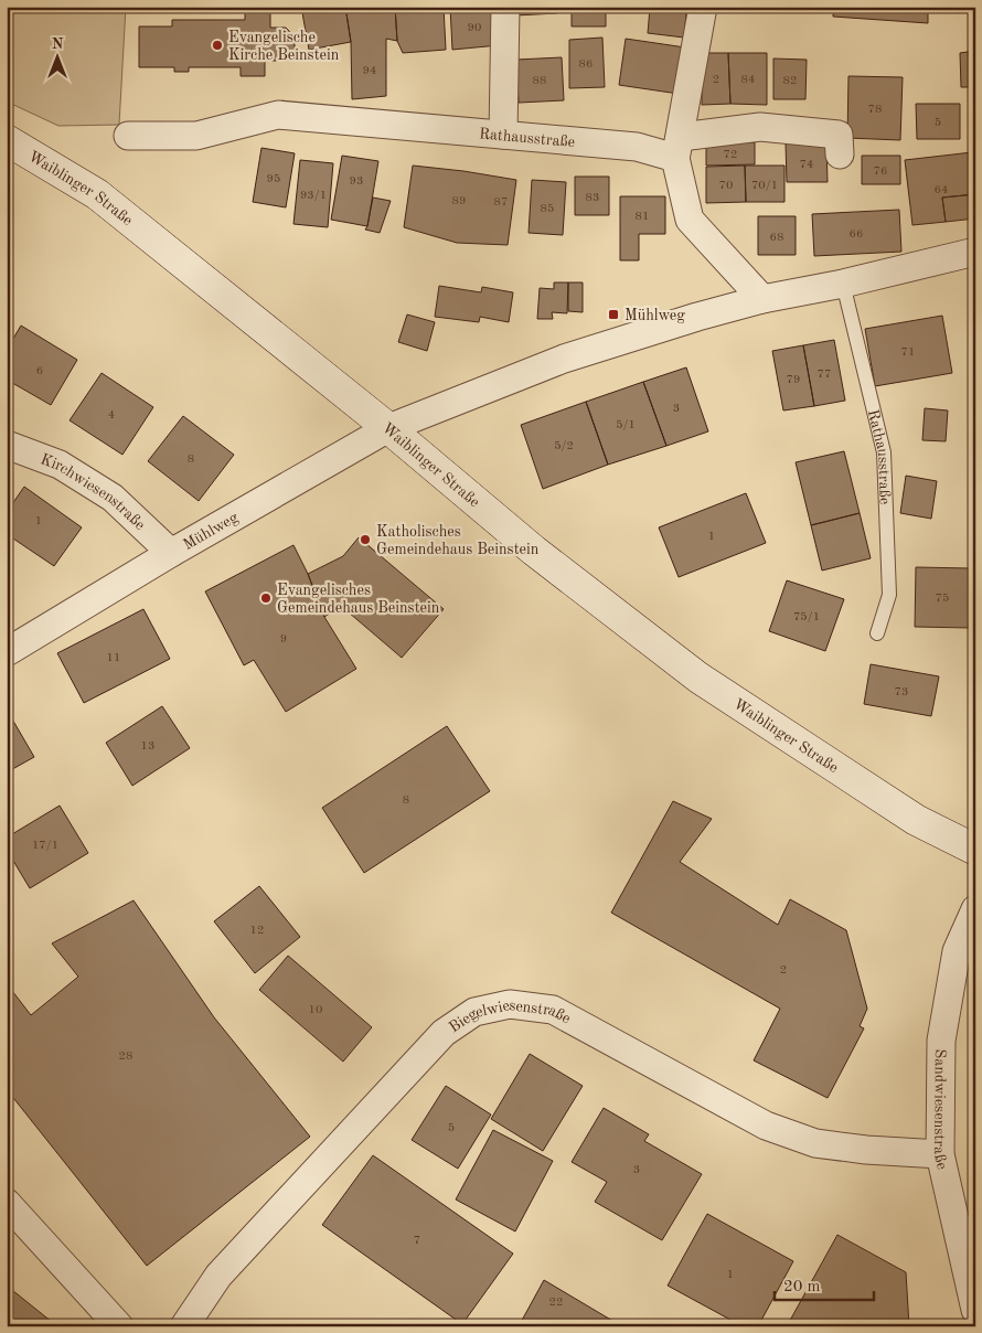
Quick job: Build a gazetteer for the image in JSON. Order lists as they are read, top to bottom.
{
  "streets": {
    "street": [
      "Rathausstraße",
      "Waiblinger Straße",
      "Kirchwiesenstraße",
      "Mühlweg",
      "Biegelwiesenstraße",
      "Sandwiesenstraße"
    ]
  },
  "crossings": [
    ["Waiblinger Straße", "Mühlweg"],
    ["Kirchwiesenstraße", "Mühlweg"],
    ["Biegelwiesenstraße", "Sandwiesenstraße"]
  ],
  "places": {
    "other": ["Evangelische Kirche Beinstein", "Katholisches Gemeindehaus Beinstein", "Evangelisches Gemeindehaus Beinstein"],
    "transit": ["Mühlweg"]
  },
  "house_numbers": [
    "90",
    "86",
    "94",
    "2",
    "84",
    "88",
    "82",
    "78",
    "5",
    "72",
    "74",
    "76",
    "95",
    "93",
    "70",
    "70/1",
    "64",
    "93/1",
    "83",
    "89",
    "87",
    "85",
    "81",
    "66",
    "68",
    "71",
    "6",
    "77",
    "79",
    "3",
    "4",
    "5/1",
    "5/2",
    "8",
    "1",
    "1",
    "75",
    "75/1",
    "9",
    "11",
    "73",
    "13",
    "8",
    "17/1",
    "12",
    "2",
    "10",
    "28",
    "5",
    "3",
    "7",
    "1",
    "22"
  ],
  "scale_bar": "20 m",
  "north": "top"
}
